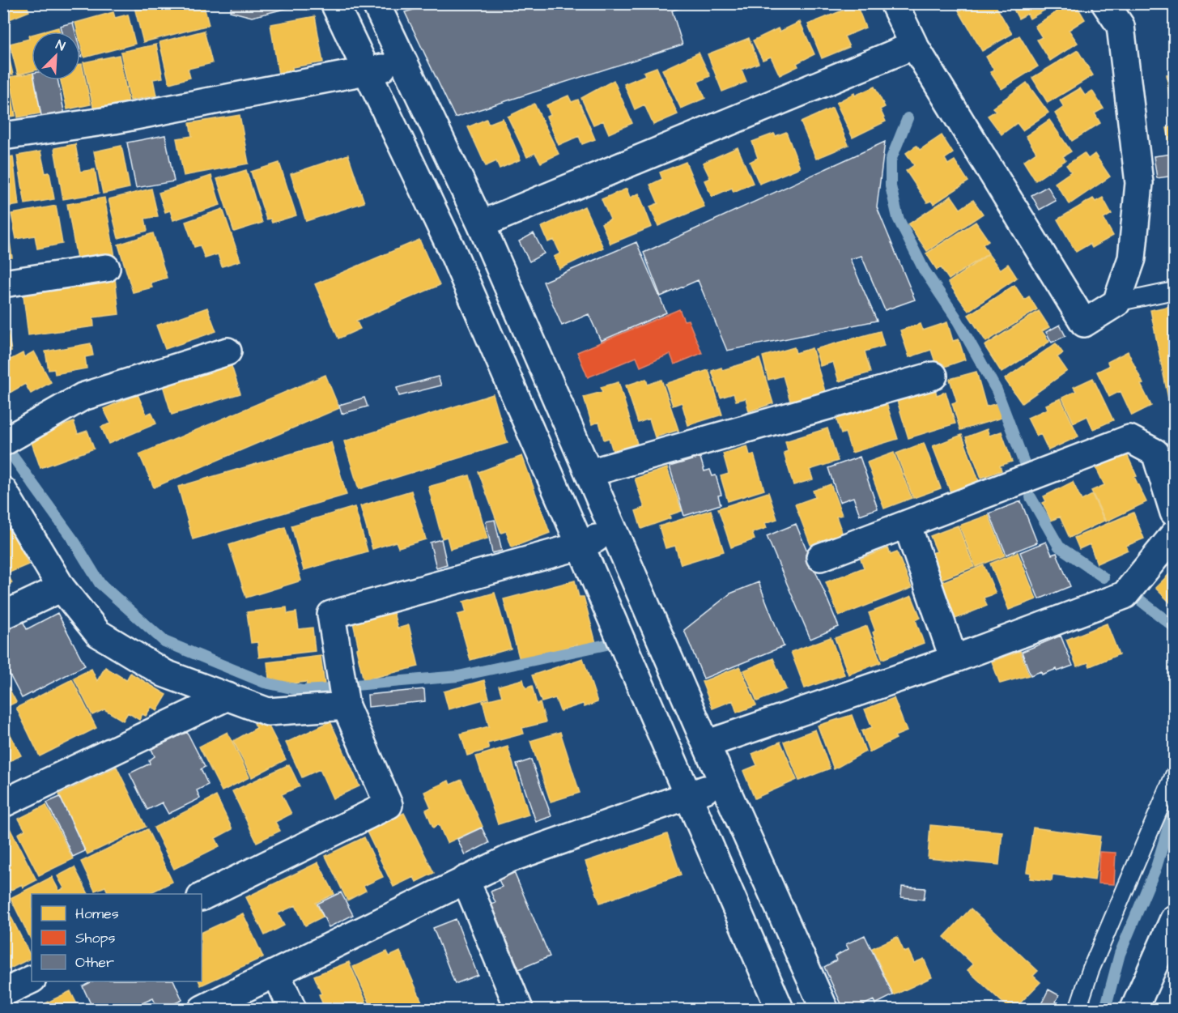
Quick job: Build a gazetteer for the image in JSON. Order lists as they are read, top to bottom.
{
  "legend": ["Homes", "Shops", "Other"],
  "north": "top right"
}
